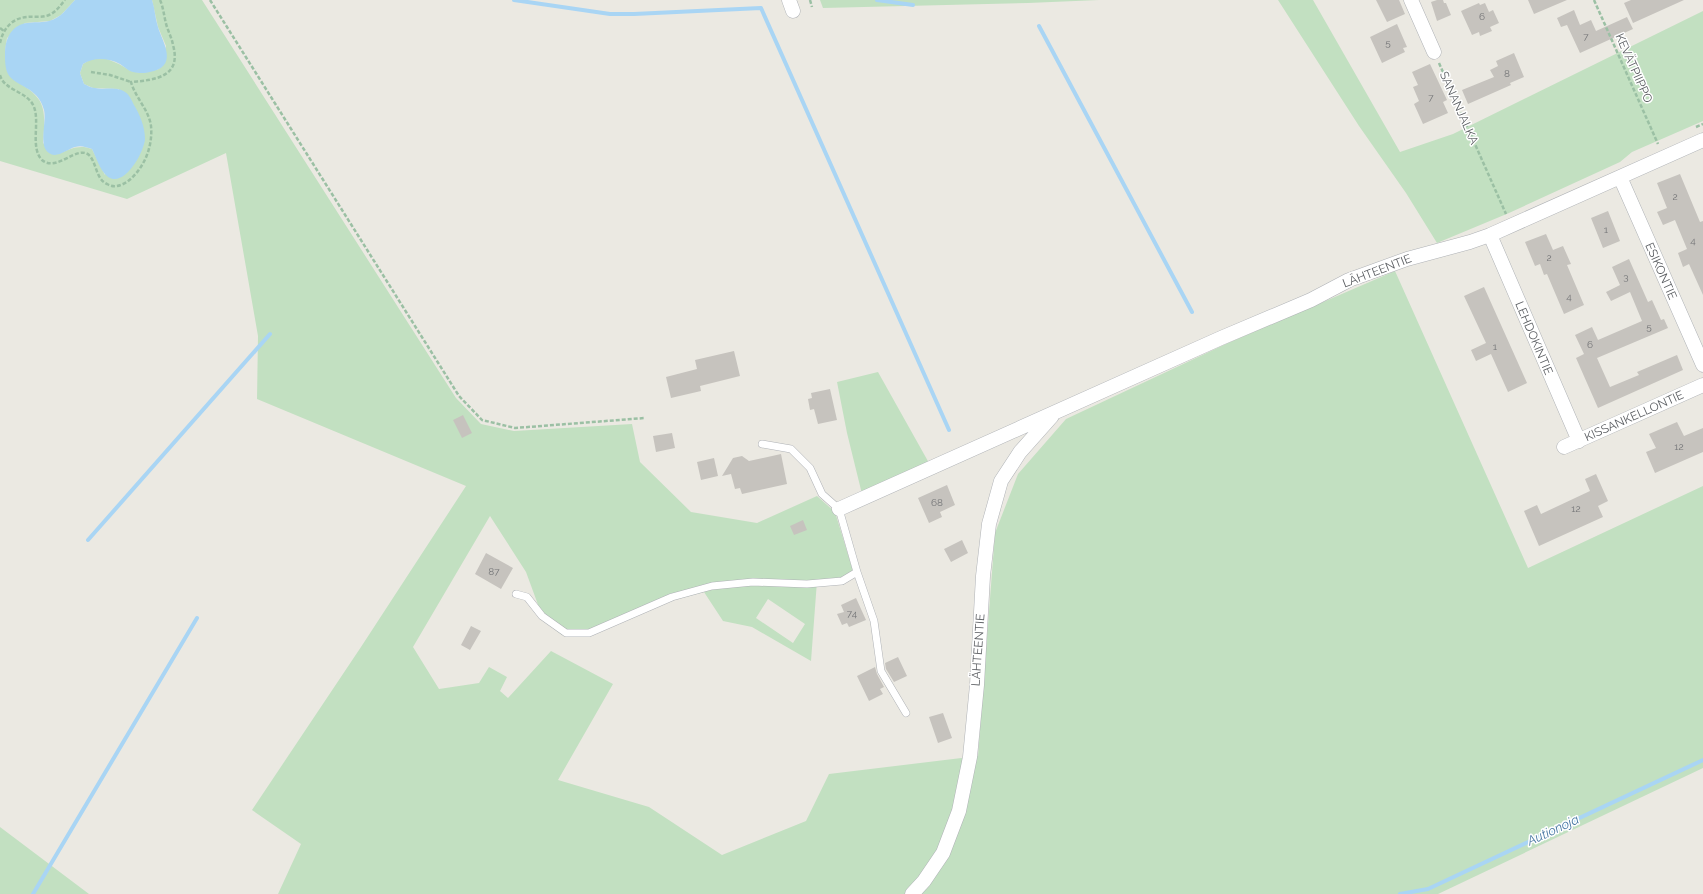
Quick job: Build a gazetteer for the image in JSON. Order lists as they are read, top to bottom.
{
  "streets": {
    "street": [
      "LÄHTEENTIE",
      "ESIKONTIE",
      "LEHDOKINTIE",
      "KISSANKELLONTIE"
    ],
    "path": ["KEVÄTPIIPPO", "SANANJALKA"]
  },
  "crossings": [
    ["LÄHTEENTIE", "ESIKONTIE"],
    ["LÄHTEENTIE", "LEHDOKINTIE"],
    ["LEHDOKINTIE", "KISSANKELLONTIE"]
  ],
  "water": ["Autionoja"],
  "house_numbers": [
    "6",
    "7",
    "5",
    "8",
    "7",
    "2",
    "1",
    "4",
    "2",
    "3",
    "4",
    "5",
    "6",
    "1",
    "12",
    "68",
    "12",
    "87",
    "74"
  ]
}
